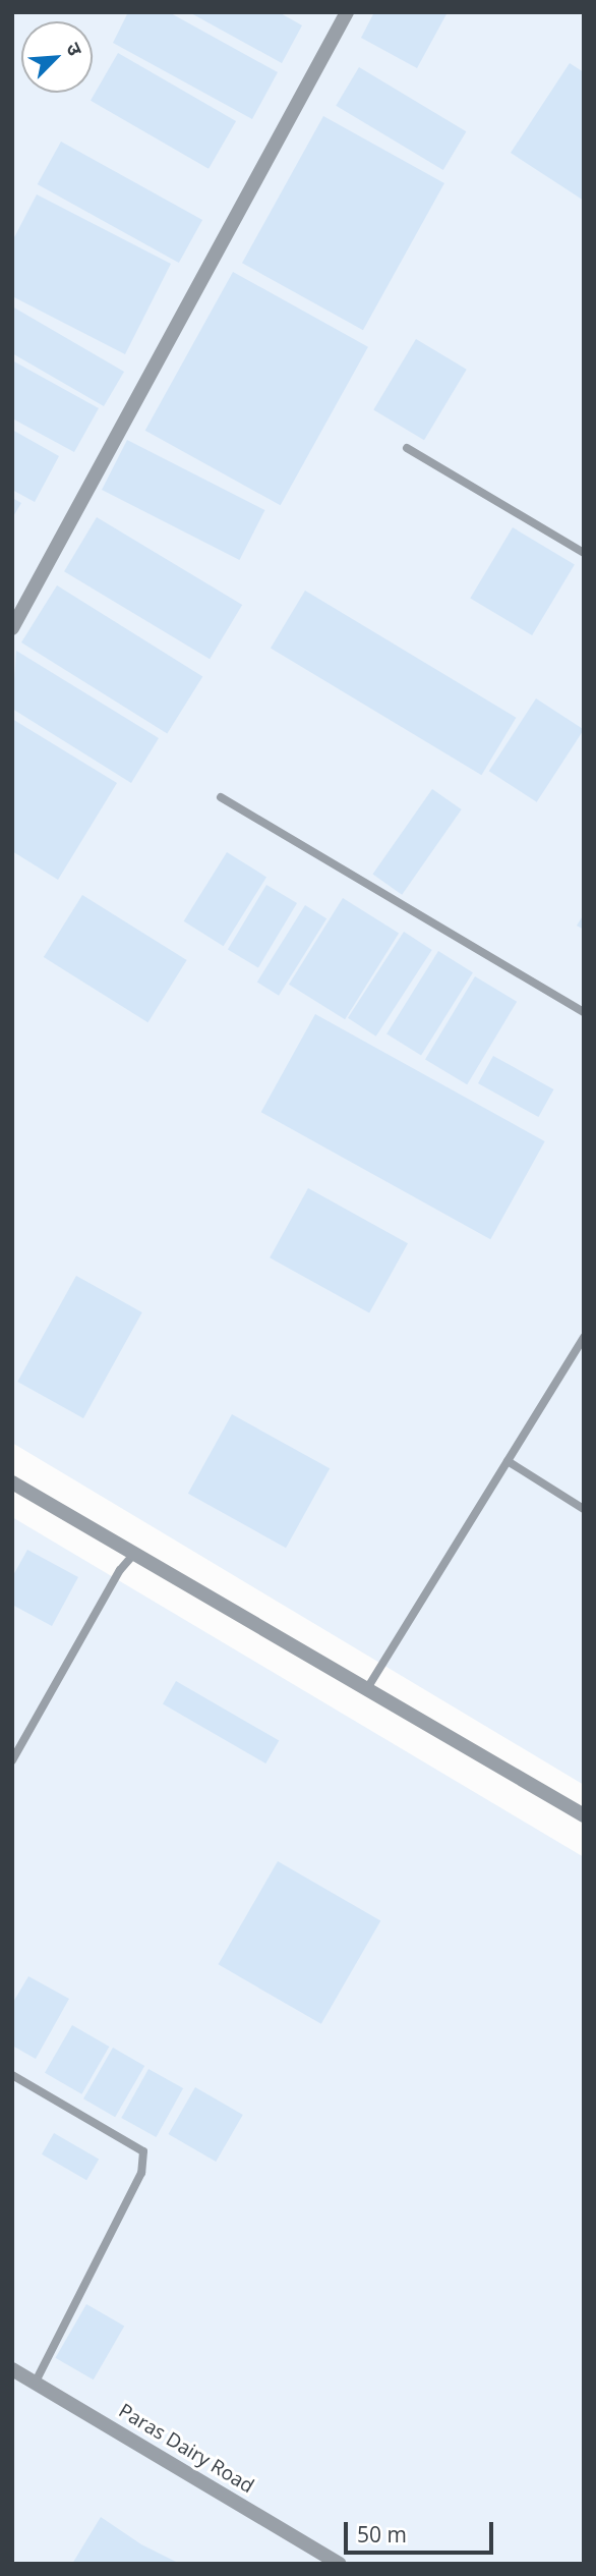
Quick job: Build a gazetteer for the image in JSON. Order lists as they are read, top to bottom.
{
  "streets": {
    "street": ["Paras Dairy Road"]
  },
  "scale_bar": "50 m",
  "north": "top right"
}
